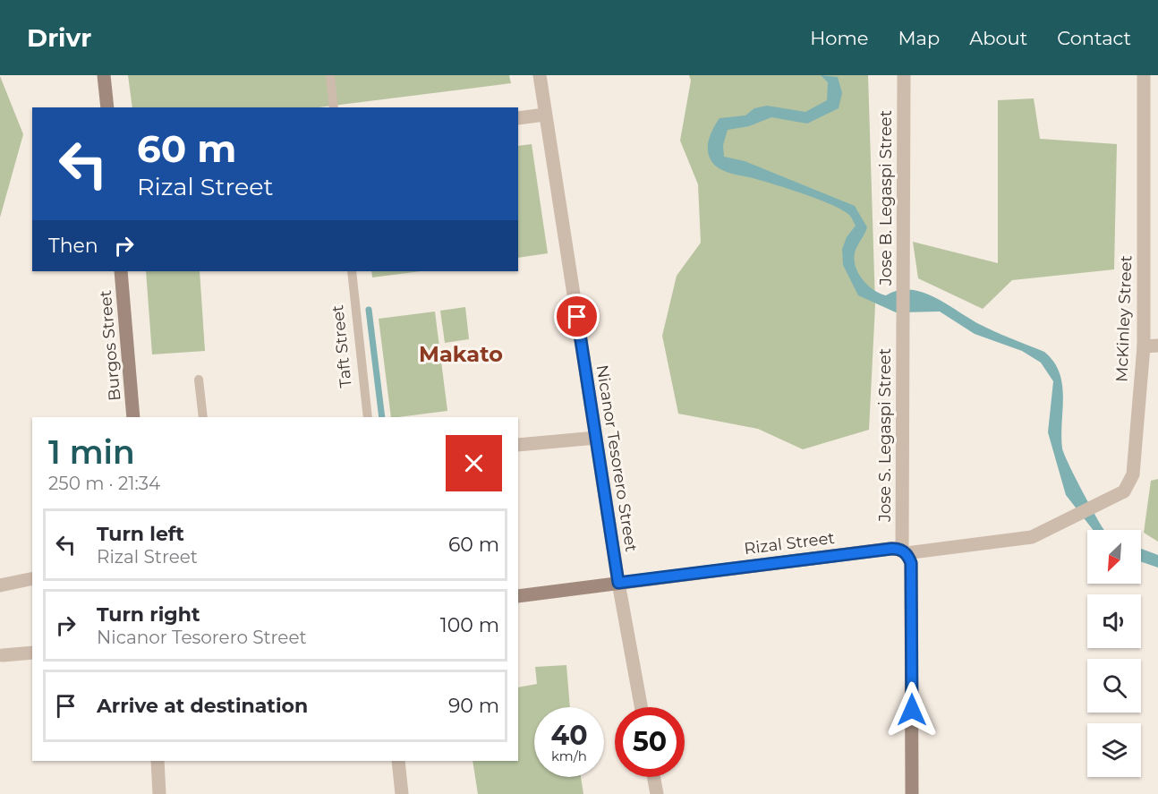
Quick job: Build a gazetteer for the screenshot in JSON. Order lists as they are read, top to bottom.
{
  "streets": {
    "main road": ["Burgos Street", "Jose S. Legaspi Street", "Rizal Street"],
    "street": ["Jose B. Legaspi Street", "McKinley Street", "Nicanor Tesorero Street"],
    "lane": ["Taft Street"]
  },
  "crossings": [
    ["Jose B. Legaspi Street", "Jose S. Legaspi Street"],
    ["McKinley Street", "Rizal Street"],
    ["Jose S. Legaspi Street", "Rizal Street"],
    ["Nicanor Tesorero Street", "Rizal Street"]
  ],
  "districts": ["Makato"],
  "north": "bottom left",
  "page": {
    "header": "Drivr",
    "nav": [
      "Home",
      "Map",
      "About",
      "Contact"
    ],
    "turn": ["60 m", "Rizal Street"],
    "then": "Then",
    "heading": ["1 min", "250 m · 21:34"],
    "list": [
      {
        "name": "Turn left",
        "note": "Rizal Street",
        "value": "60 m"
      },
      {
        "name": "Turn right",
        "note": "Nicanor Tesorero Street",
        "value": "100 m"
      },
      {
        "name": "Arrive at destination",
        "value": "90 m"
      }
    ],
    "speed": "40 km/h",
    "limit": "50"
  }
}
